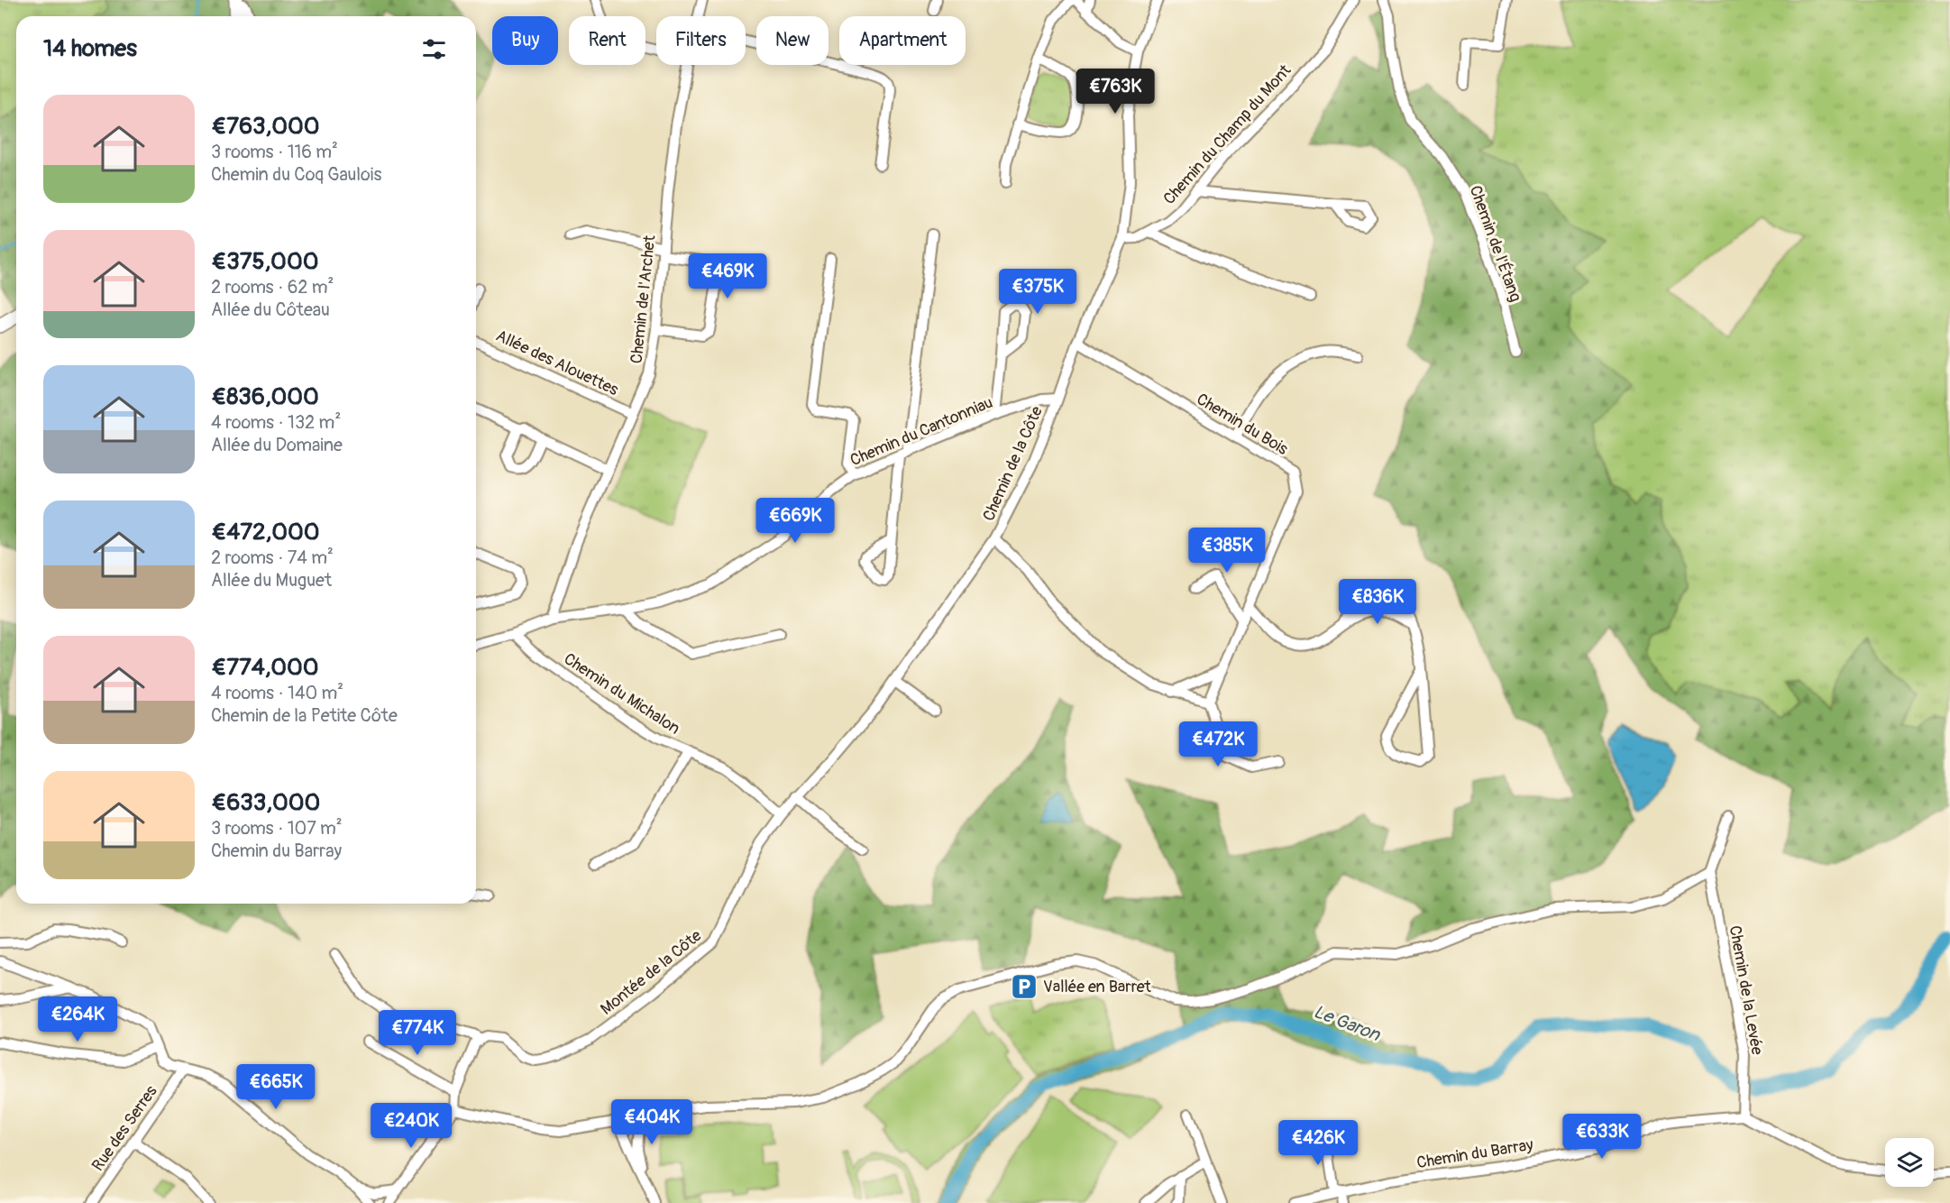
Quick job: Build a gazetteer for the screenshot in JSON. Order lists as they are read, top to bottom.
{
  "streets": {
    "street": [
      "Chemin du Champ du Mont",
      "Chemin de l'Étang",
      "Chemin de l'Archet",
      "Allée des Alouettes",
      "Chemin du Bois",
      "Chemin du Cantonniau",
      "Chemin de la Côte",
      "Chemin du Michalon",
      "Montée de la Côte",
      "Chemin de la Levée",
      "Rue des Serres",
      "Chemin du Barray"
    ]
  },
  "crossings": [
    ["Chemin du Champ du Mont", "Chemin de la Côte"],
    ["Chemin de l'Archet", "Allée des Alouettes"],
    ["Chemin de l'Archet", "Chemin du Cantonniau"],
    ["Chemin du Bois", "Chemin de la Côte"],
    ["Chemin du Cantonniau", "Chemin de la Côte"],
    ["Chemin du Cantonniau", "Chemin du Michalon"],
    ["Chemin de la Côte", "Chemin du Michalon"],
    ["Chemin de la Côte", "Montée de la Côte"],
    ["Chemin du Michalon", "Montée de la Côte"],
    ["Chemin de la Levée", "Chemin du Barray"]
  ],
  "water": ["Le Garon"],
  "places": {
    "parking": ["Vallée en Barret"]
  },
  "page": {
    "chip": [
      "Buy",
      "Rent",
      "Filters",
      "New",
      "Apartment"
    ],
    "heading": "14 homes",
    "price": [
      "€763K",
      "€469K",
      "€375K",
      "€669K",
      "€385K",
      "€836K",
      "€472K",
      "€264K",
      "€774K",
      "€665K",
      "€404K",
      "€240K",
      "€633K",
      "€426K"
    ],
    "list": [
      {
        "name": "€763,000",
        "note": "3 rooms · 116 m² · Chemin du Coq Gaulois"
      },
      {
        "name": "€375,000",
        "note": "2 rooms · 62 m² · Allée du Côteau"
      },
      {
        "name": "€836,000",
        "note": "4 rooms · 132 m² · Allée du Domaine"
      },
      {
        "name": "€472,000",
        "note": "2 rooms · 74 m² · Allée du Muguet"
      },
      {
        "name": "€774,000",
        "note": "4 rooms · 140 m² · Chemin de la Petite Côte"
      },
      {
        "name": "€633,000",
        "note": "3 rooms · 107 m² · Chemin du Barray"
      }
    ]
  }
}
